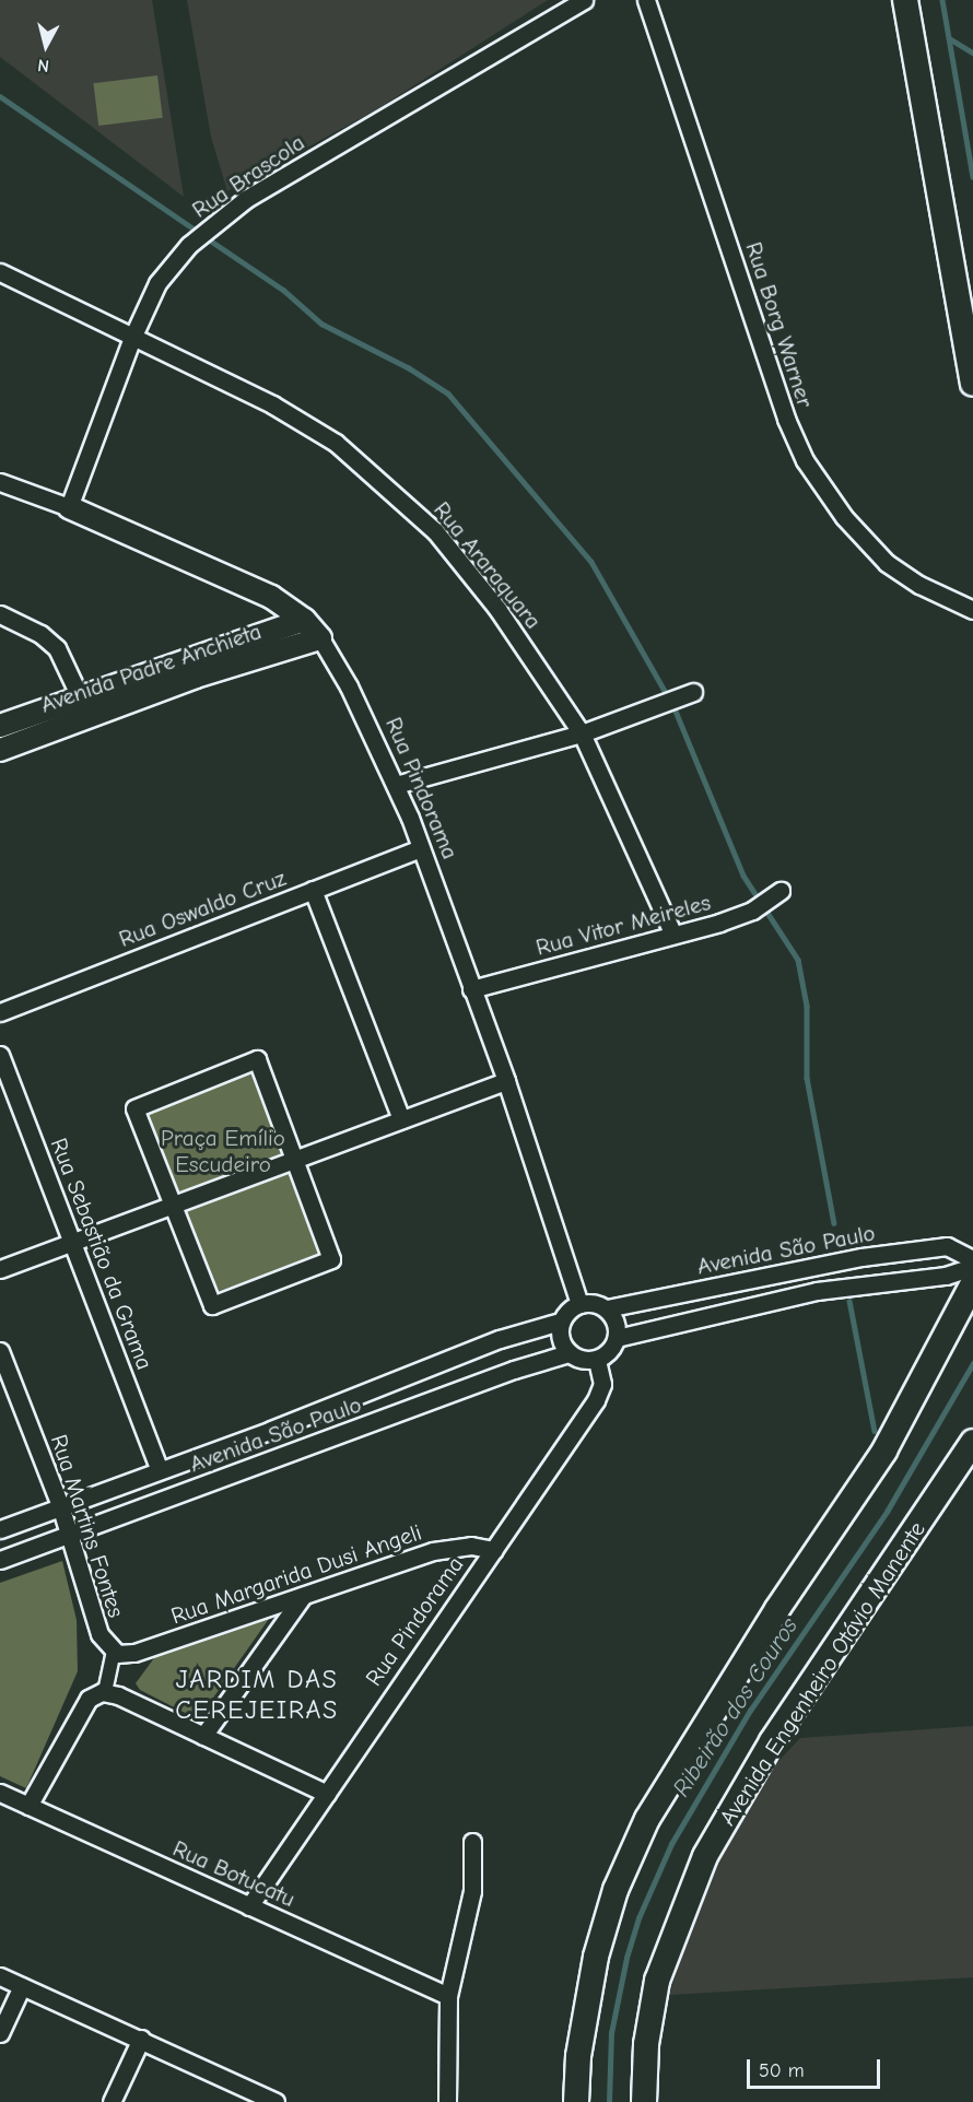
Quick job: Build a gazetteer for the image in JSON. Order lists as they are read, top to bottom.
{
  "streets": {
    "main road": ["Avenida Engenheiro Otávio Manente"],
    "street": [
      "Rua Brascola",
      "Rua Borg Warner",
      "Rua Araraquara",
      "Avenida Padre Anchieta",
      "Rua Pindorama",
      "Rua Oswaldo Cruz",
      "Rua Vitor Meireles",
      "Avenida São Paulo",
      "Rua Sebastião da Grama",
      "Rua Martins Fontes",
      "Rua Margarida Dusi Angeli",
      "Rua Botucatu"
    ]
  },
  "crossings": [
    ["Rua Brascola", "Rua Araraquara"],
    ["Rua Brascola", "Rua Pindorama"],
    ["Rua Araraquara", "Rua Vitor Meireles"],
    ["Avenida Padre Anchieta", "Rua Pindorama"],
    ["Rua Pindorama", "Rua Oswaldo Cruz"],
    ["Rua Pindorama", "Rua Vitor Meireles"],
    ["Rua Pindorama", "Avenida São Paulo"],
    ["Rua Pindorama", "Rua Margarida Dusi Angeli"],
    ["Rua Pindorama", "Rua Botucatu"],
    ["Avenida São Paulo", "Rua Sebastião da Grama"],
    ["Avenida São Paulo", "Rua Martins Fontes"],
    ["Rua Martins Fontes", "Rua Margarida Dusi Angeli"]
  ],
  "districts": ["JARDIM DAS CEREJEIRAS"],
  "water": ["Ribeirão dos Couros"],
  "parks": ["Praça Emílio Escudeiro"],
  "scale_bar": "50 m",
  "north": "bottom"
}
